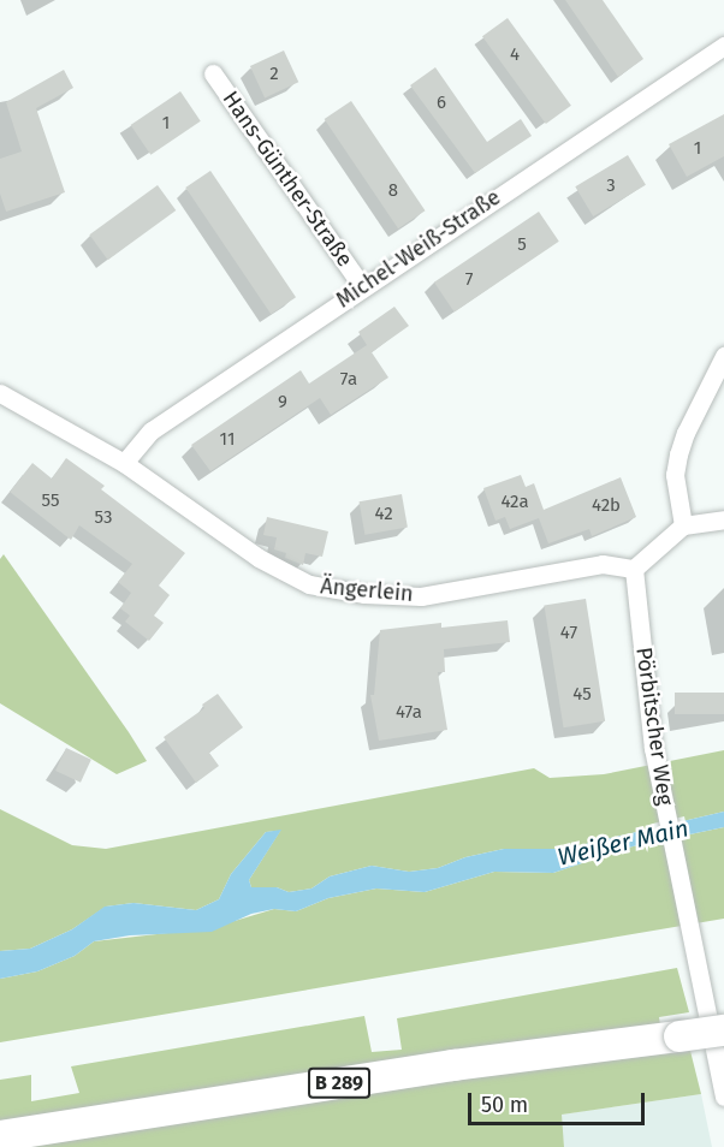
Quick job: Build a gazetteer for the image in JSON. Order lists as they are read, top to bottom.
{
  "streets": {
    "highway": ["B 289"],
    "street": [
      "Hans-Günther-Straße",
      "Michel-Weiß-Straße",
      "Ängerlein",
      "Pörbitscher Weg"
    ]
  },
  "crossings": [
    ["Hans-Günther-Straße", "Michel-Weiß-Straße"],
    ["Michel-Weiß-Straße", "Ängerlein"],
    ["Ängerlein", "Pörbitscher Weg"]
  ],
  "water": ["Weißer Main"],
  "house_numbers": [
    "4",
    "2",
    "6",
    "1",
    "1",
    "3",
    "8",
    "5",
    "7",
    "7a",
    "9",
    "11",
    "55",
    "42a",
    "42b",
    "42",
    "53",
    "47",
    "45",
    "47a"
  ],
  "scale_bar": "50 m"
}
